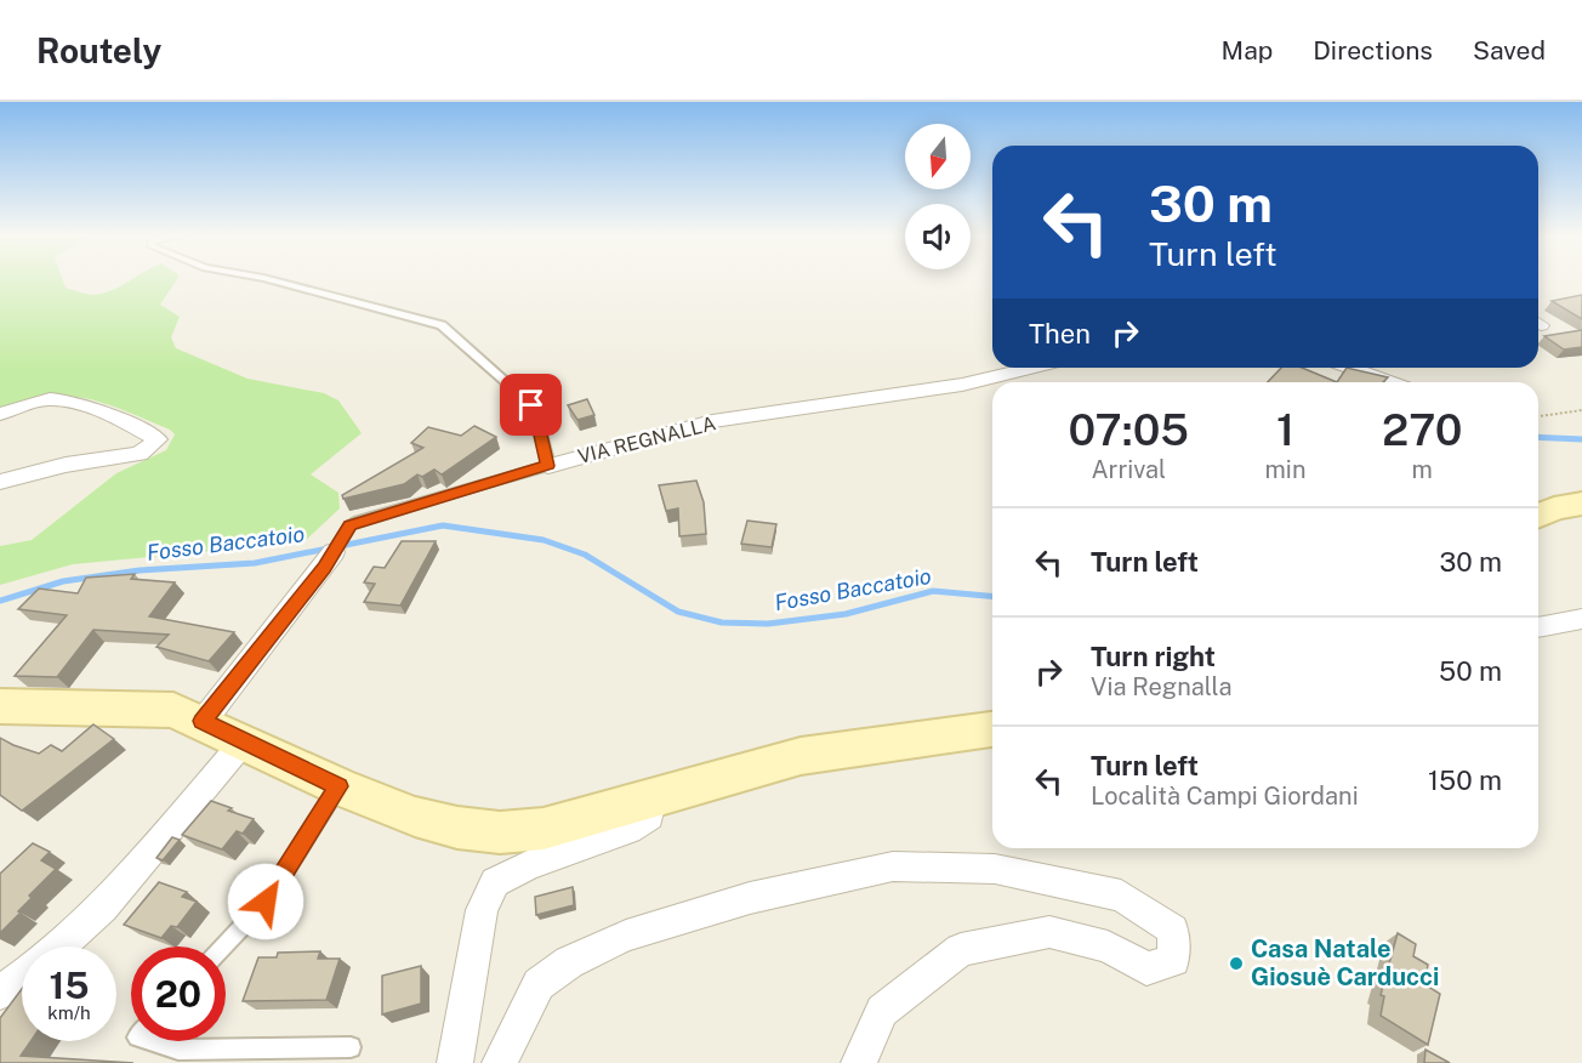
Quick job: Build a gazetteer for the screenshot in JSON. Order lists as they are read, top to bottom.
{
  "streets": {
    "street": ["VIA REGNALLA"]
  },
  "water": ["Fosso Baccatoio"],
  "places": ["Casa Natale Giosuè Carducci"],
  "north": "bottom",
  "page": {
    "header": "Routely",
    "nav": ["Map", "Directions", "Saved"],
    "turn": ["30 m", "Turn left"],
    "then": "Then",
    "eta": [
      "07:05",
      "Arrival",
      "1",
      "min",
      "270",
      "m"
    ],
    "list": [
      {
        "name": "Turn left",
        "value": "30 m"
      },
      {
        "name": "Turn right",
        "note": "Via Regnalla",
        "value": "50 m"
      },
      {
        "name": "Turn left",
        "note": "Località Campi Giordani",
        "value": "150 m"
      }
    ],
    "speed": "15 km/h",
    "limit": "20"
  }
}
